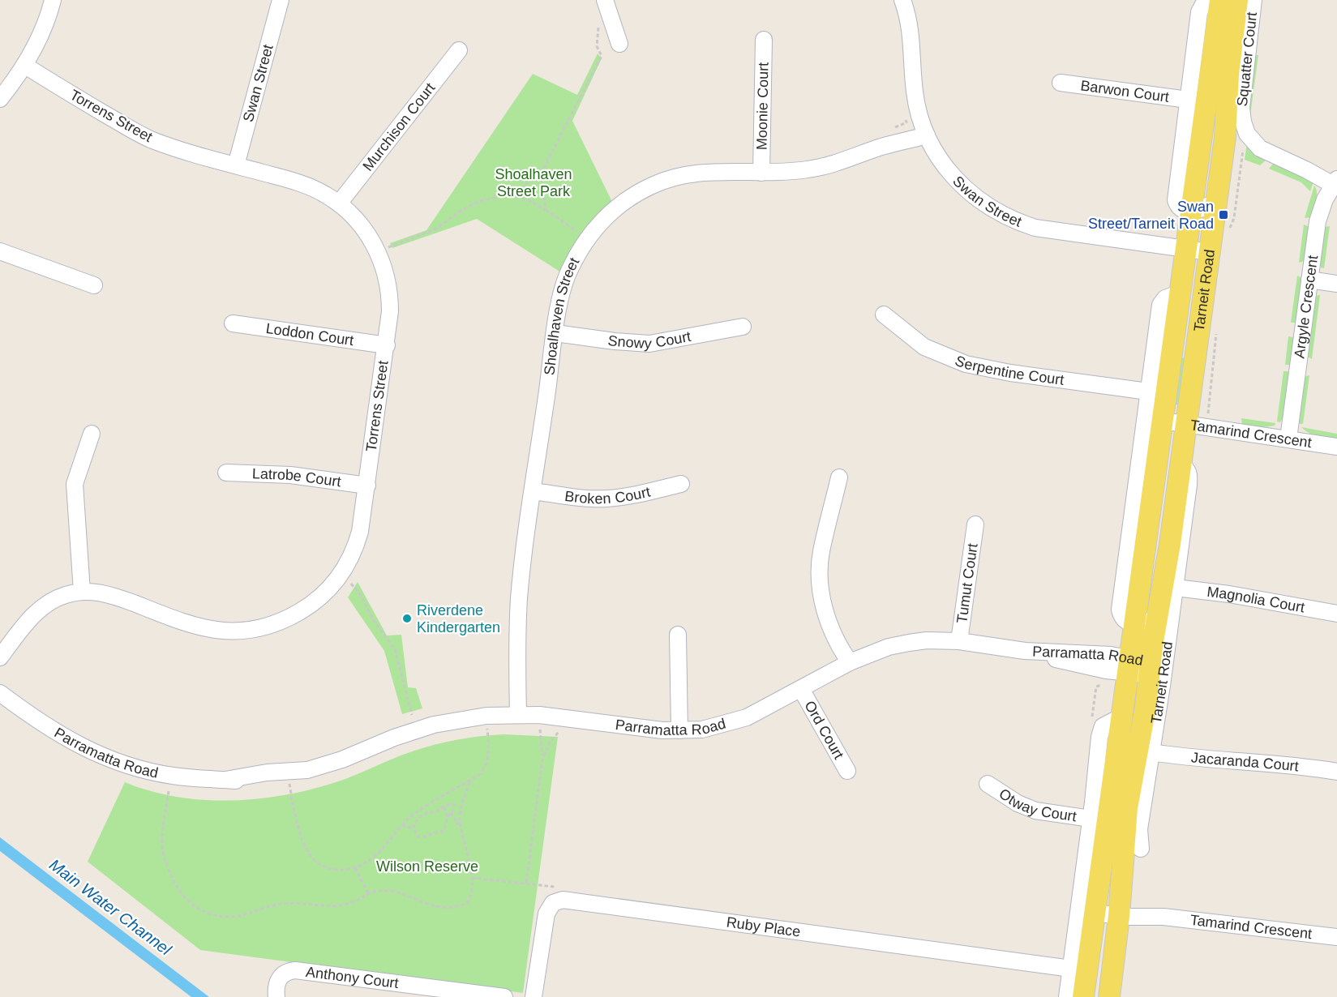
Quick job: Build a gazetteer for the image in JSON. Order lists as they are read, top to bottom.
{
  "streets": {
    "main road": ["Tarneit Road"],
    "street": [
      "Squatter Court",
      "Swan Street",
      "Barwon Court",
      "Moonie Court",
      "Torrens Street",
      "Murchison Court",
      "Argyle Crescent",
      "Shoalhaven Street",
      "Loddon Court",
      "Snowy Court",
      "Serpentine Court",
      "Tamarind Crescent",
      "Latrobe Court",
      "Broken Court",
      "Tumut Court",
      "Magnolia Court",
      "Parramatta Road",
      "Ord Court",
      "Jacaranda Court",
      "Otway Court",
      "Ruby Place",
      "Anthony Court"
    ]
  },
  "crossings": [
    ["Squatter Court", "Argyle Crescent"],
    ["Swan Street", "Torrens Street"],
    ["Swan Street", "Tarneit Road"],
    ["Swan Street", "Shoalhaven Street"],
    ["Moonie Court", "Shoalhaven Street"],
    ["Torrens Street", "Murchison Court"],
    ["Torrens Street", "Loddon Court"],
    ["Torrens Street", "Latrobe Court"],
    ["Tarneit Road", "Serpentine Court"],
    ["Tarneit Road", "Tamarind Crescent"],
    ["Tarneit Road", "Magnolia Court"],
    ["Tarneit Road", "Parramatta Road"],
    ["Tarneit Road", "Jacaranda Court"],
    ["Argyle Crescent", "Tamarind Crescent"],
    ["Shoalhaven Street", "Snowy Court"],
    ["Shoalhaven Street", "Broken Court"],
    ["Shoalhaven Street", "Parramatta Road"],
    ["Tumut Court", "Parramatta Road"],
    ["Parramatta Road", "Ord Court"]
  ],
  "water": ["Main Water Channel"],
  "parks": ["Shoalhaven Street Park", "Wilson Reserve"],
  "places": {
    "transit": ["Swan Street/Tarneit Road"],
    "other": ["Riverdene Kindergarten"]
  }
}
